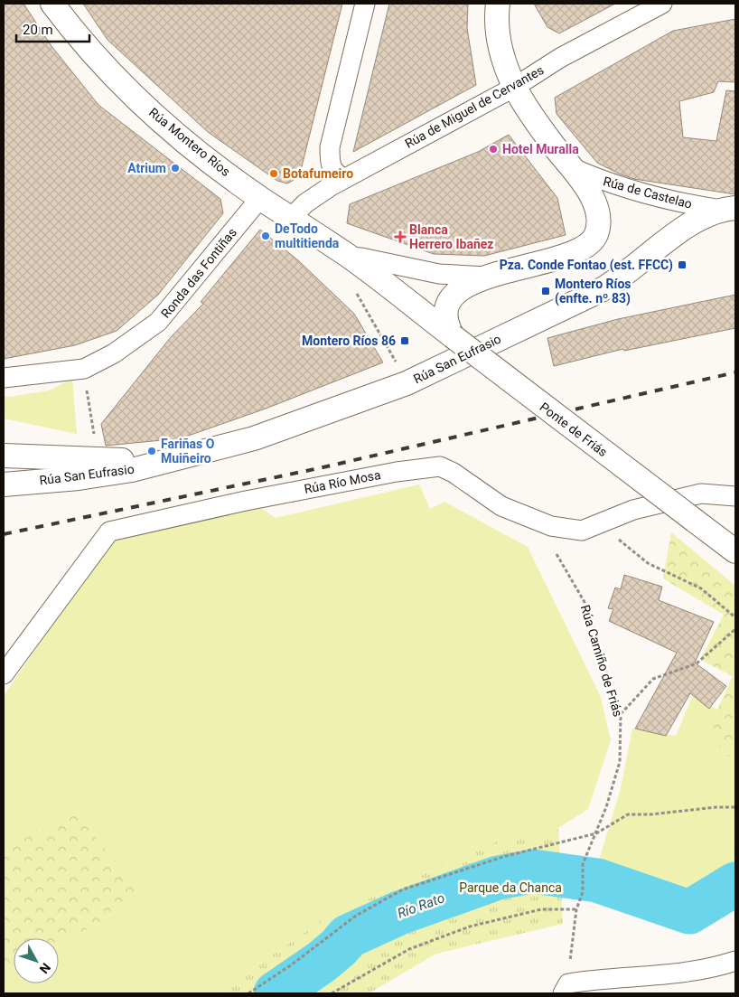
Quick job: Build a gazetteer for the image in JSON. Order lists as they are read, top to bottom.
{
  "streets": {
    "street": [
      "Rúa de Miguel de Cervantes",
      "Rúa Montero Ríos",
      "Rúa de Castelao",
      "Ronda das Fontiñas",
      "Rúa San Eufrasio",
      "Ponte de Friás",
      "Rúa Río Mosa"
    ],
    "path": ["Rúa Camiño de Friás"]
  },
  "crossings": [
    ["Rúa de Miguel de Cervantes", "Rúa Montero Ríos"],
    ["Rúa Montero Ríos", "Rúa de Castelao"],
    ["Rúa Montero Ríos", "Ronda das Fontiñas"],
    ["Rúa Montero Ríos", "Ponte de Friás"],
    ["Rúa de Castelao", "Rúa San Eufrasio"]
  ],
  "water": ["Río Rato"],
  "parks": ["Parque da Chanca"],
  "places": {
    "other": [
      "Hotel Muralla",
      "Atrium",
      "Botafumeiro",
      "DeTodo multitienda",
      "Fariñas O Muiñeiro"
    ],
    "health": ["Blanca Herrero Ibañez"],
    "transit": ["Pza. Conde Fontao (est. FFCC)", "Montero Ríos (enfte. nº 83)", "Montero Ríos 86"]
  },
  "scale_bar": "20 m",
  "north": "bottom right"
}
